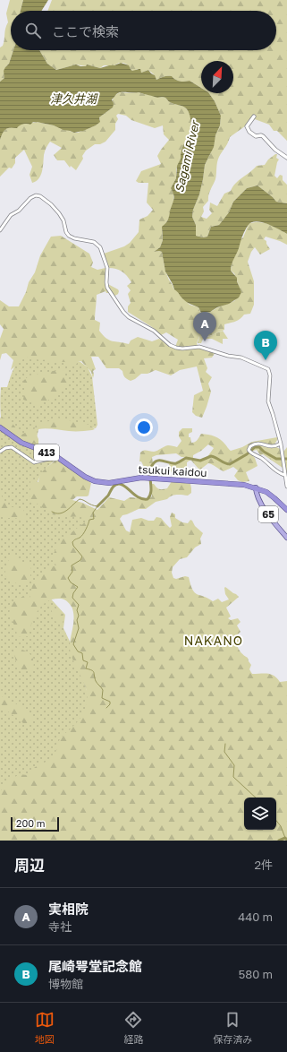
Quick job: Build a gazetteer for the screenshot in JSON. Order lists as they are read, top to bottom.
{
  "streets": {
    "highway": ["413", "tsukui kaidou"],
    "main road": ["65"]
  },
  "crossings": [
    ["tsukui kaidou", "65"]
  ],
  "districts": ["NAKANO"],
  "water": ["津久井湖", "Sagami River"],
  "scale_bar": "200 m",
  "north": "top right",
  "page": {
    "search": "ここで検索",
    "pins": ["A", "B"],
    "scale": "200 m",
    "heading": ["周辺", "2件"],
    "list": [
      {
        "mark": "A",
        "name": "実相院",
        "note": "寺社",
        "value": "440 m"
      },
      {
        "mark": "B",
        "name": "尾崎咢堂記念館",
        "note": "博物館",
        "value": "580 m"
      }
    ],
    "nav": ["地図", "経路", "保存済み"]
  }
}
